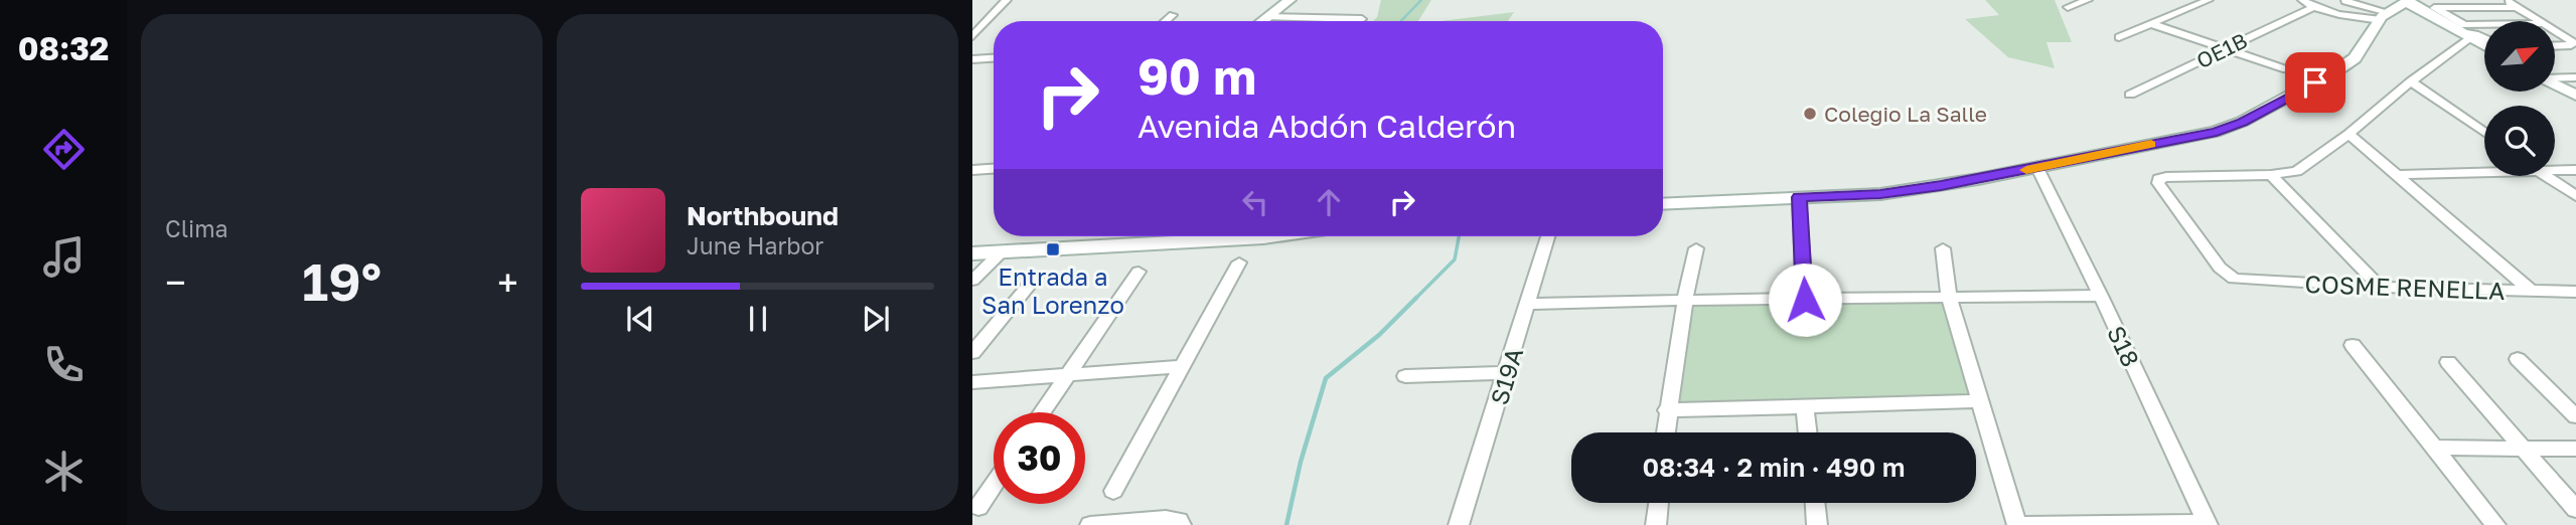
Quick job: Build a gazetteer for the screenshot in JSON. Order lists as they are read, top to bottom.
{
  "streets": {
    "street": [
      "OE1B",
      "COSME RENELLA",
      "S18",
      "S19A"
    ]
  },
  "places": {
    "other": ["Colegio La Salle"],
    "transit": ["Entrada a San Lorenzo"]
  },
  "north": "top right",
  "page": {
    "tabs": "08:32",
    "tile": "Clima",
    "turn": ["90 m", "Avenida Abdón Calderón"],
    "song": ["Northbound", "June Harbor"],
    "heat": ["−", "19°", "+"],
    "limit": "30",
    "trip": "08:34 · 2 min · 490 m"
  }
}
